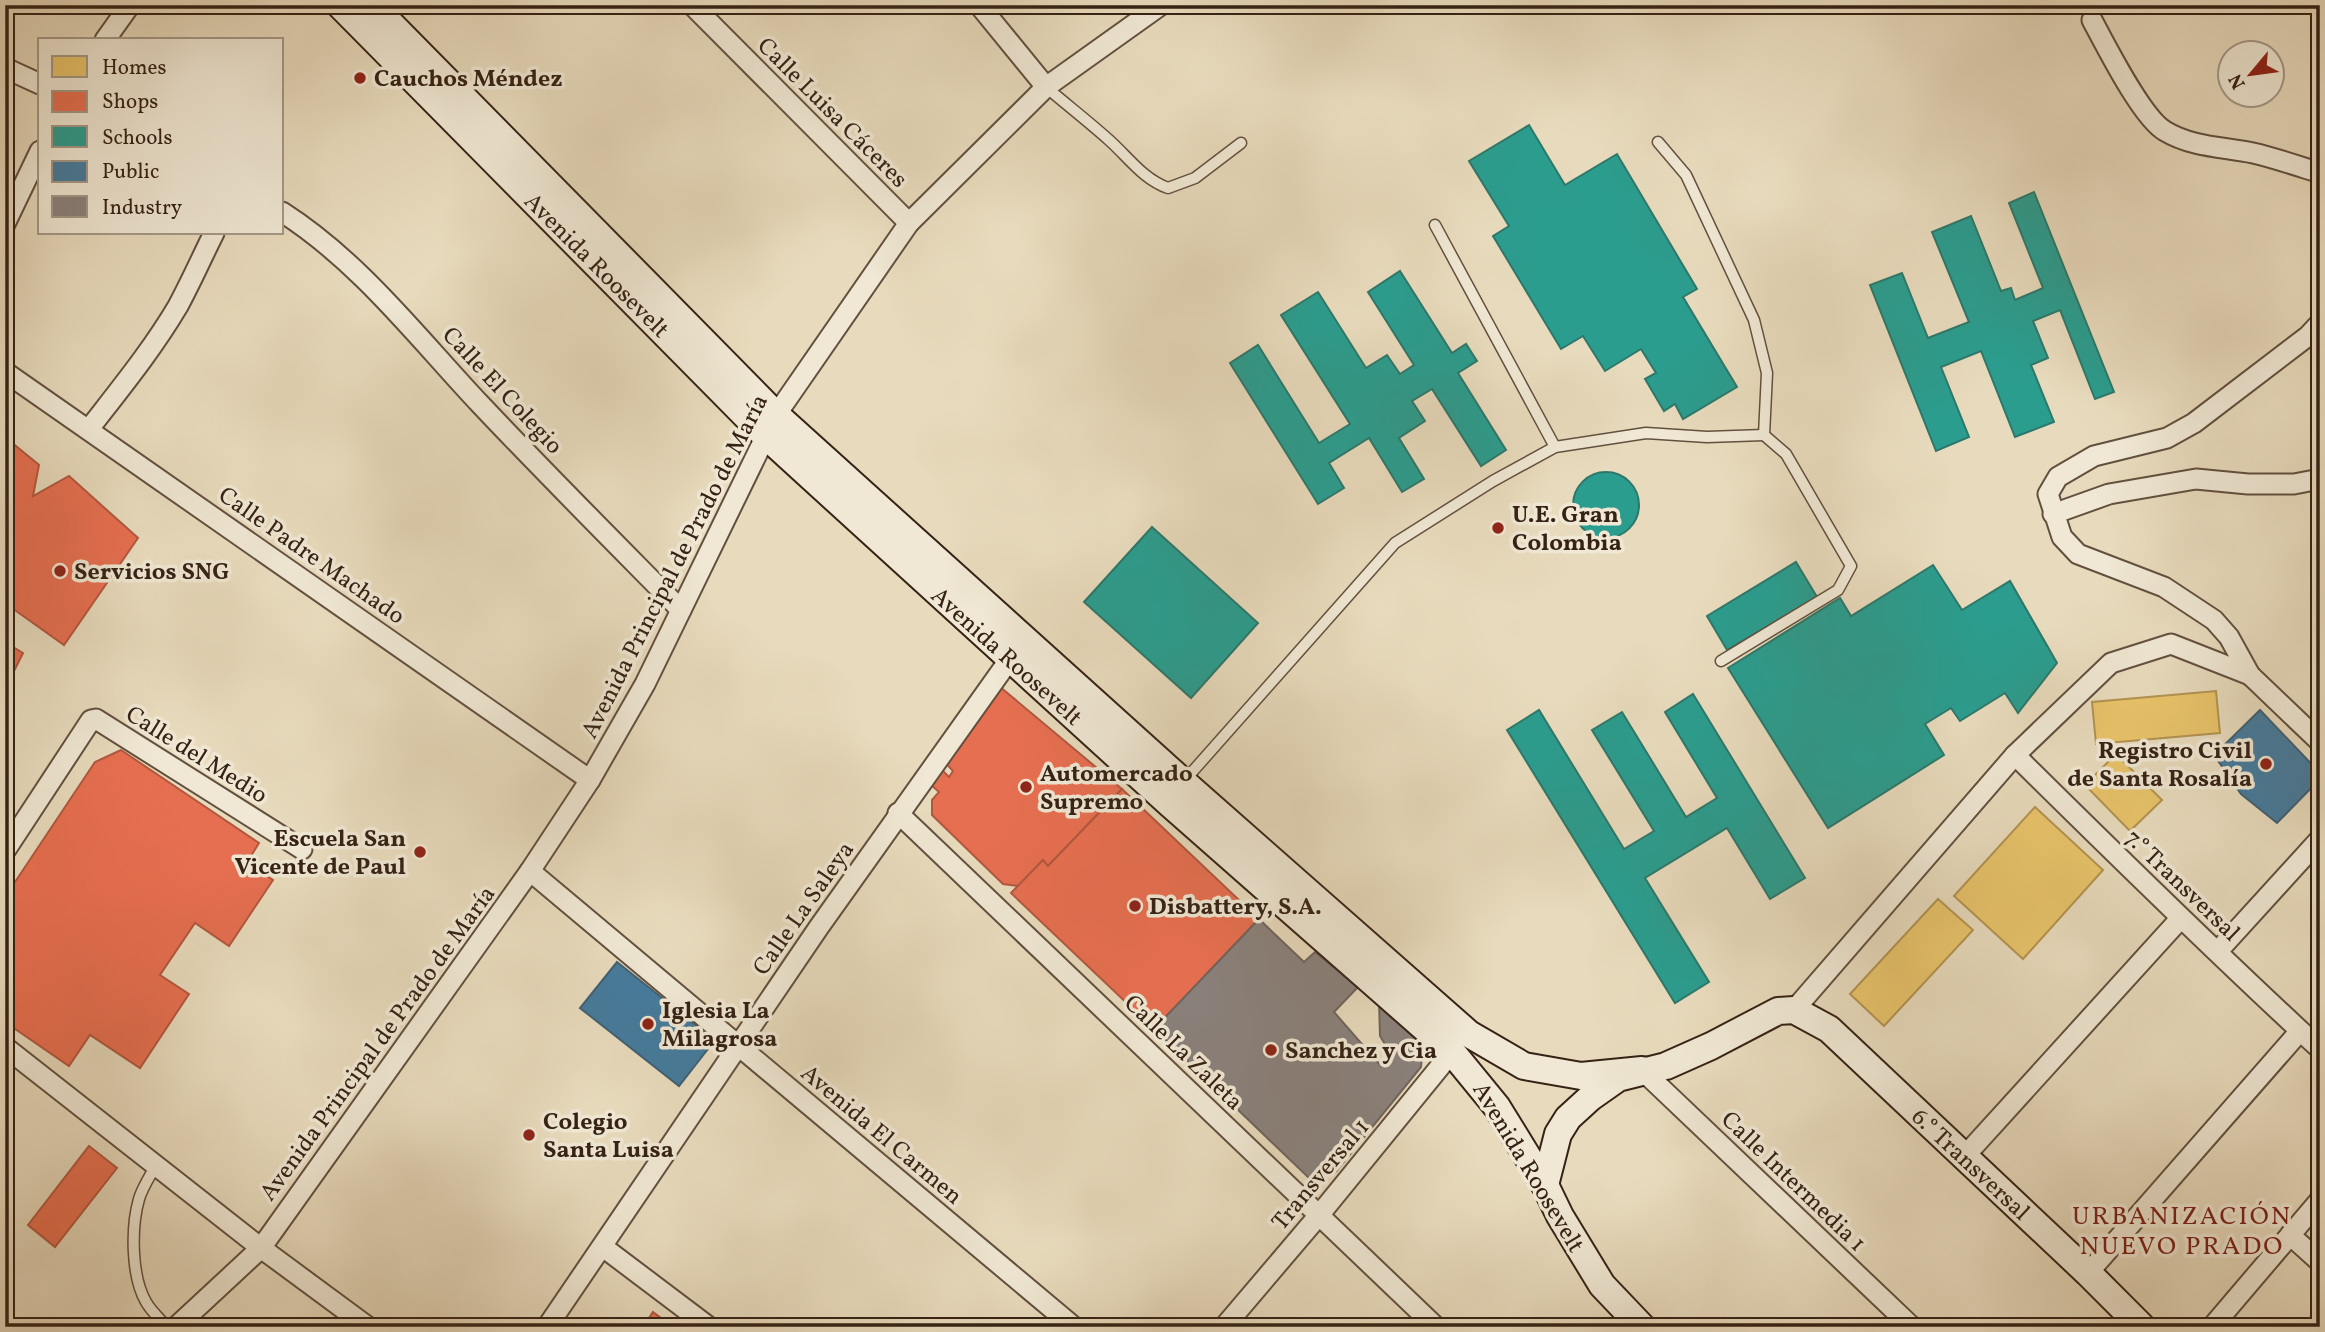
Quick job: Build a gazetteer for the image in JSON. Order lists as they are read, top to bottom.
{
  "streets": {
    "street": [
      "Calle Luisa Cáceres",
      "Avenida Roosevelt",
      "Calle El Colegio",
      "Calle Padre Machado",
      "Avenida Principal de Prado de María",
      "Calle del Medio",
      "7.° Transversal",
      "Calle La Saleya",
      "Calle La Zaleta",
      "Avenida El Carmen",
      "6.° Transversal",
      "Transversal 1",
      "Calle Intermedia 1"
    ]
  },
  "crossings": [
    ["Calle Luisa Cáceres", "Avenida Principal de Prado de María"],
    ["Avenida Roosevelt", "Avenida Principal de Prado de María"],
    ["Avenida Roosevelt", "Calle La Saleya"],
    ["Avenida Roosevelt", "Transversal 1"],
    ["Avenida Roosevelt", "Calle Intermedia 1"],
    ["Calle El Colegio", "Avenida Principal de Prado de María"],
    ["Calle Padre Machado", "Avenida Principal de Prado de María"],
    ["Avenida Principal de Prado de María", "Avenida El Carmen"],
    ["Calle La Saleya", "Calle La Zaleta"],
    ["Calle La Saleya", "Avenida El Carmen"],
    ["Calle La Zaleta", "Transversal 1"]
  ],
  "districts": ["URBANIZACIÓN NUEVO PRADO"],
  "places": [
    "Cauchos Méndez",
    "U.E. Gran Colombia",
    "Servicios SNG",
    "Registro Civil de Santa Rosalía",
    "Automercado Supremo",
    "Escuela San Vicente de Paul",
    "Disbattery, S.A.",
    "Iglesia La Milagrosa",
    "Sanchez y Cia",
    "Colegio Santa Luisa"
  ],
  "legend": [
    "Homes",
    "Shops",
    "Schools",
    "Public",
    "Industry"
  ],
  "north": "bottom left"
}
